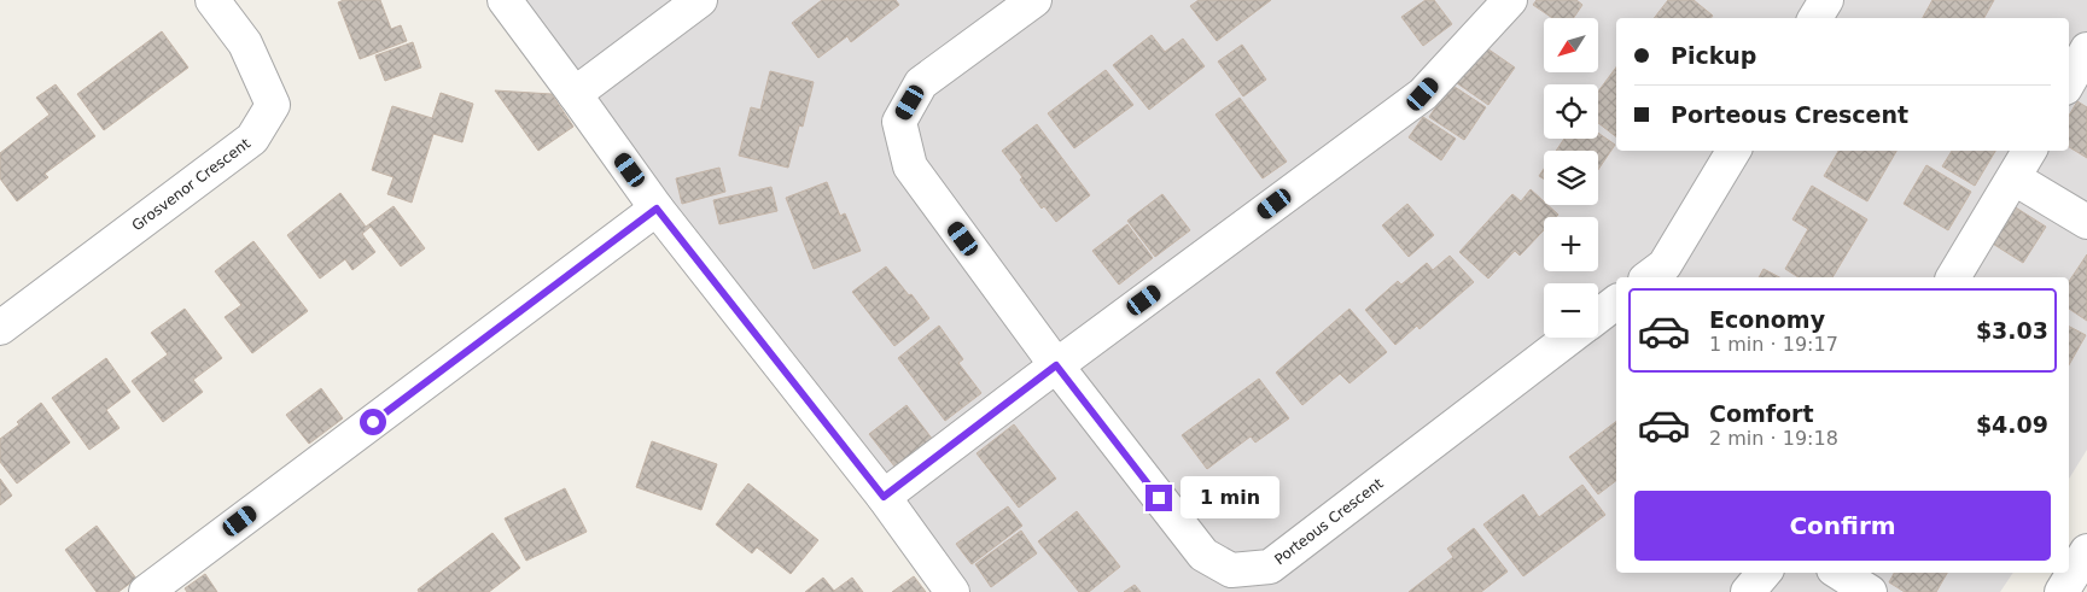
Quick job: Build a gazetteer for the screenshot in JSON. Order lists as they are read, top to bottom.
{
  "streets": {
    "street": ["Grosvenor Crescent", "Porteous Crescent"]
  },
  "north": "bottom left",
  "page": {
    "map_buttons": ["+", "−"],
    "banner": ["Pickup", "Porteous Crescent"],
    "list": [
      {
        "name": "Economy",
        "note": "1 min · 19:17",
        "value": "$3.03"
      },
      {
        "name": "Comfort",
        "note": "2 min · 19:18",
        "value": "$4.09"
      }
    ],
    "bubble": "1 min",
    "buttons": "Confirm"
  }
}
